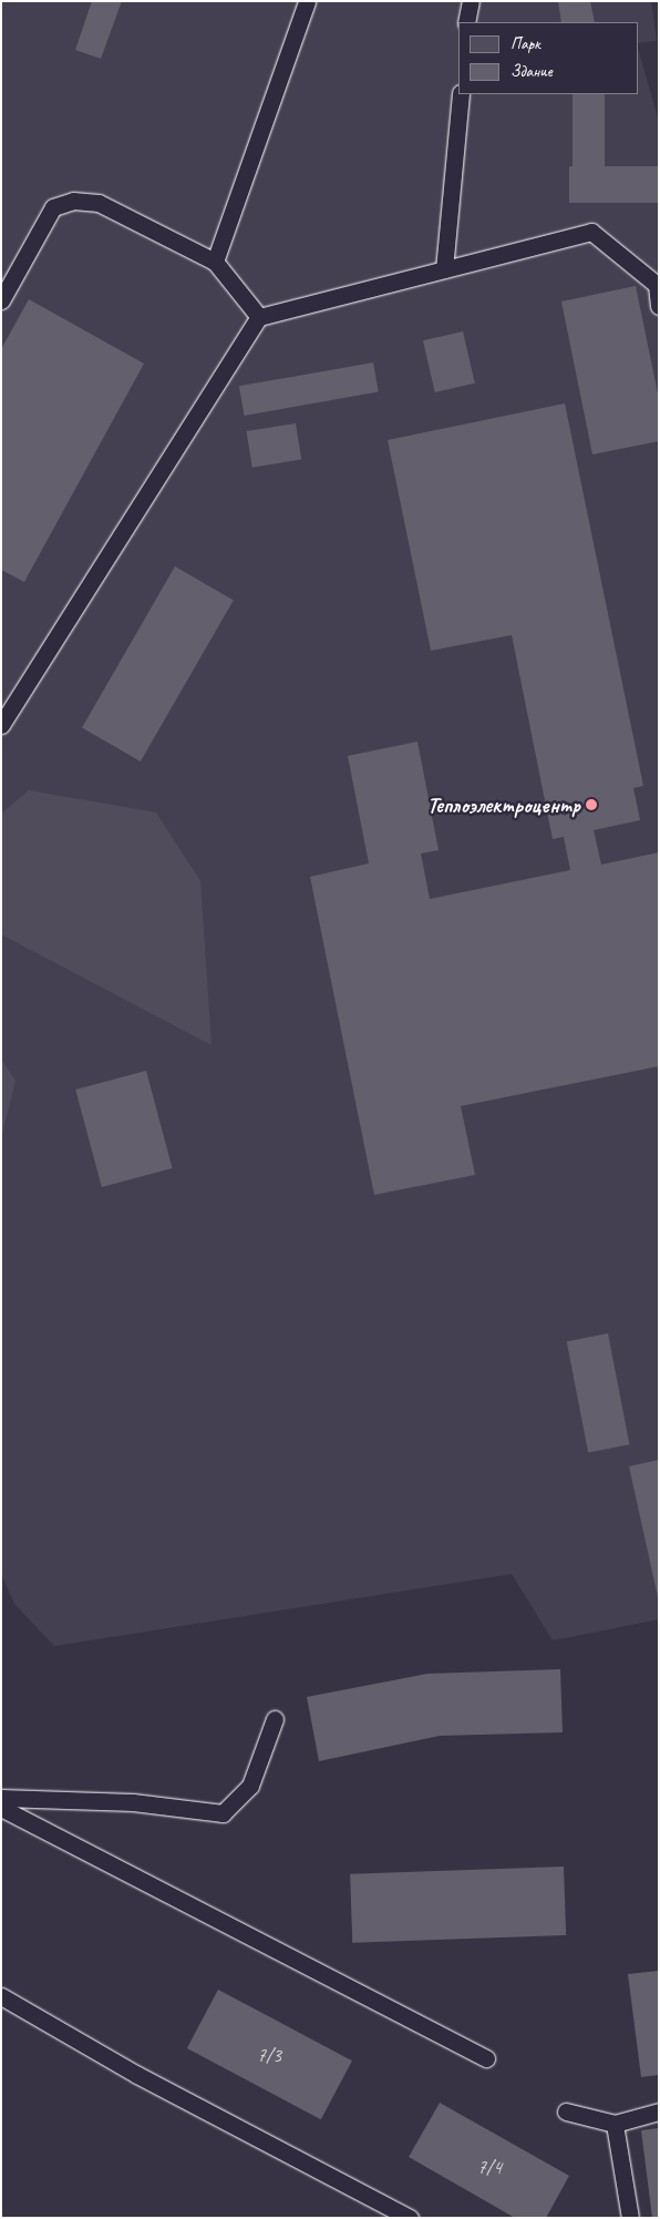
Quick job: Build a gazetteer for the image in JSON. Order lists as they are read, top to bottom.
{
  "places": ["Теплоэлектроцентр"],
  "house_numbers": ["7/3", "7/4"],
  "legend": ["Парк", "Здание"]
}
